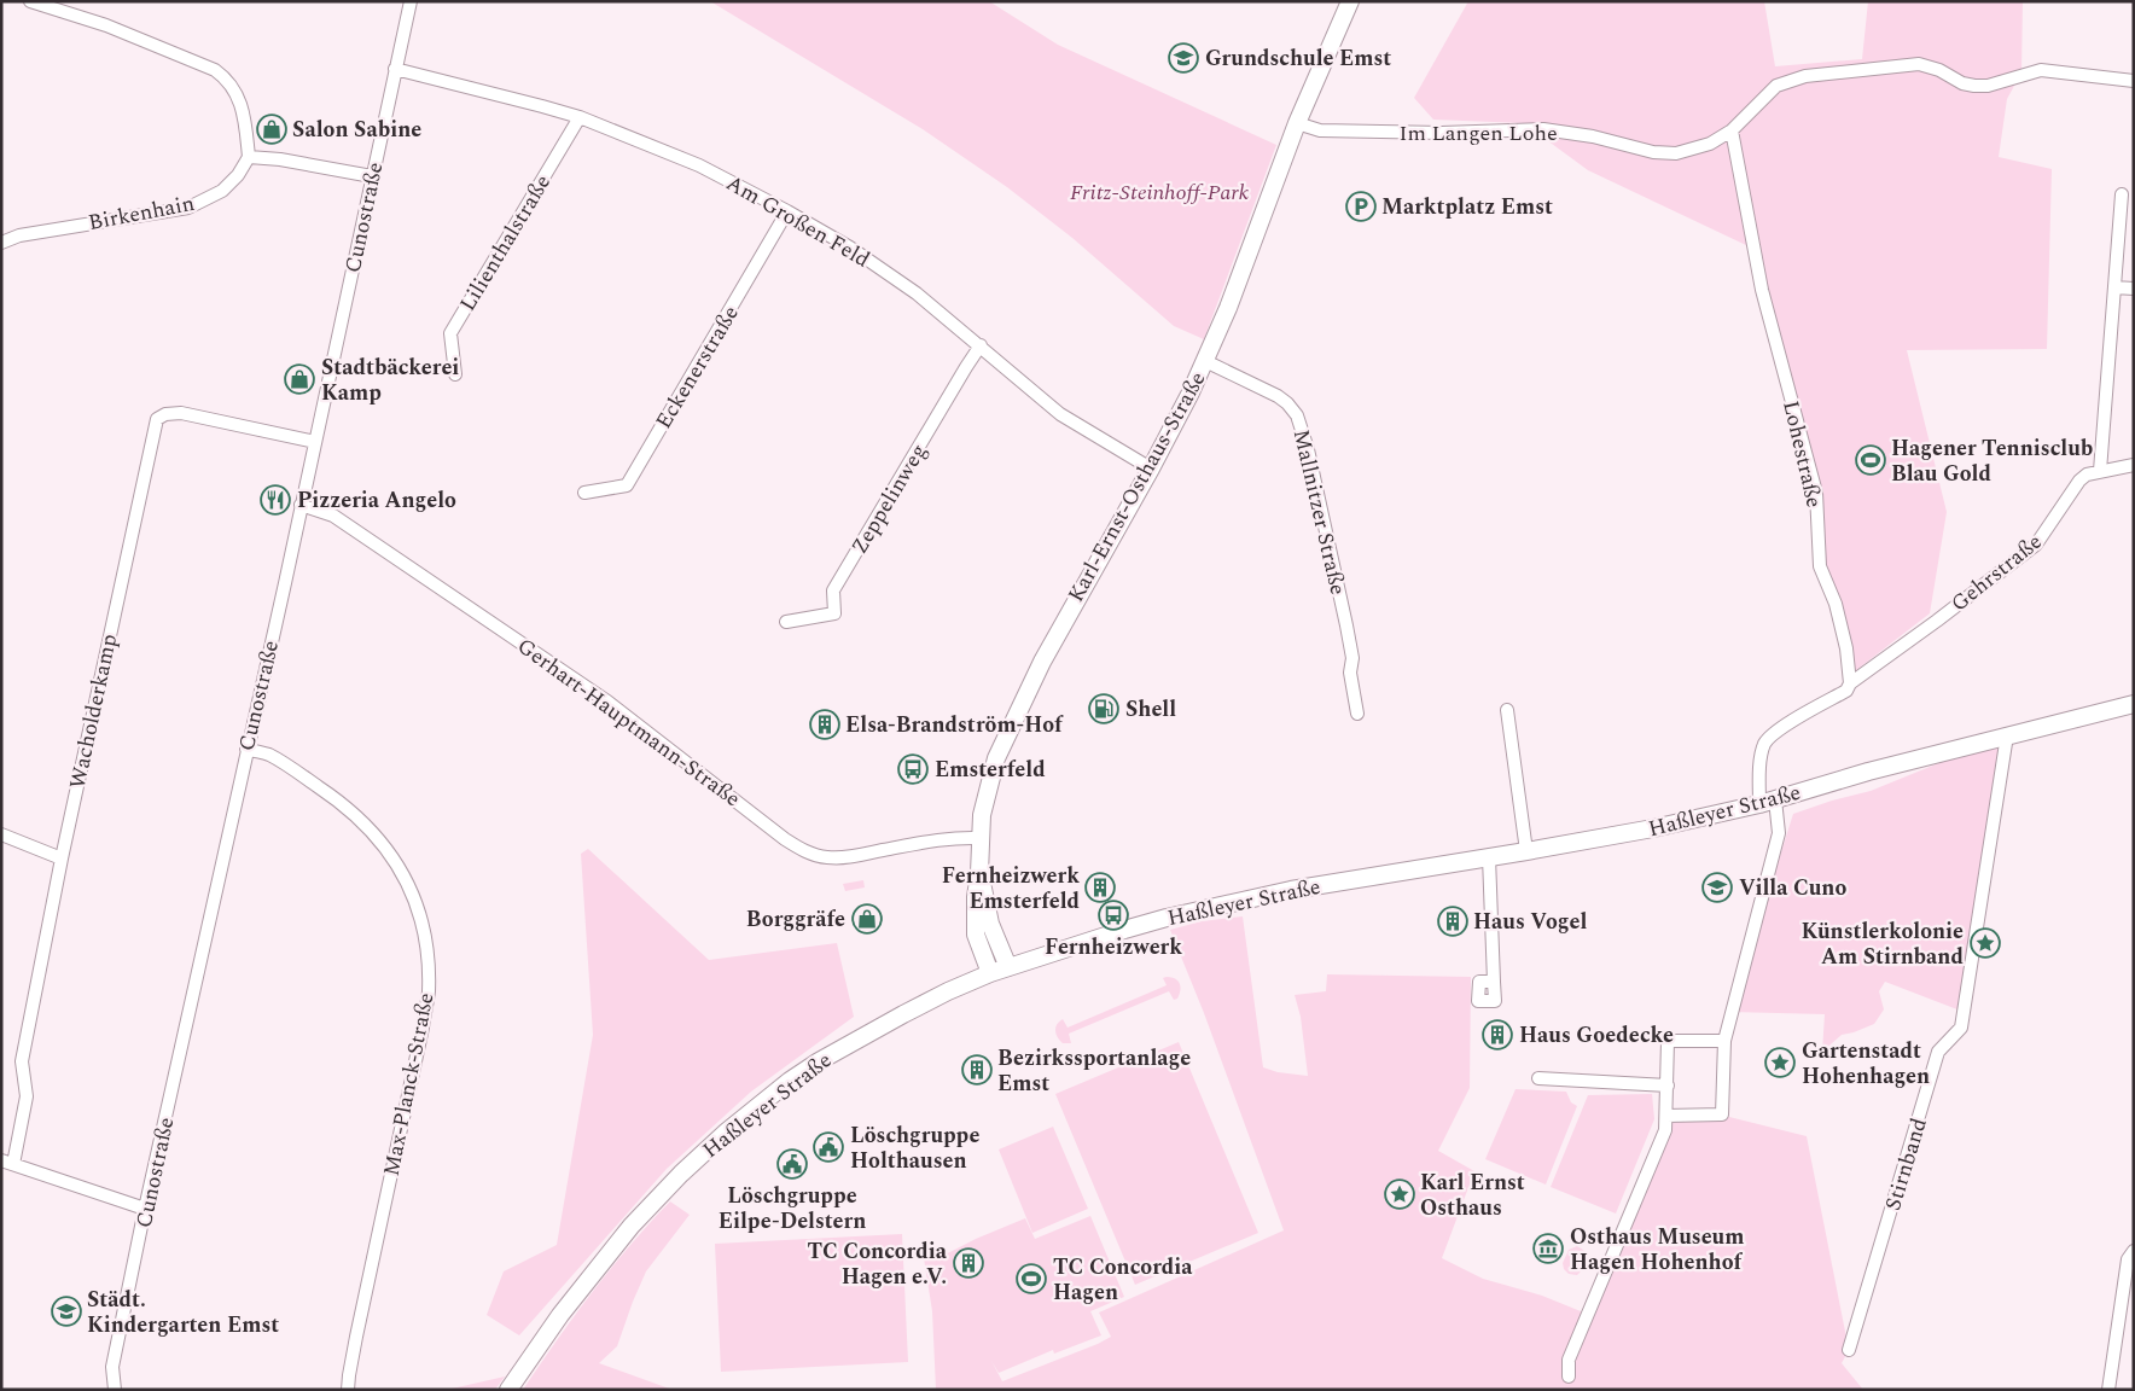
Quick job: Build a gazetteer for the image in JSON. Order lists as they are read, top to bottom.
{
  "streets": {
    "main road": ["Karl-Ernst-Osthaus-Straße", "Haßleyer Straße"],
    "street": [
      "Im Langen Lohe",
      "Birkenhain",
      "Cunostraße",
      "Am Großen Feld",
      "Lilienthalstraße",
      "Eckenerstraße",
      "Lohestraße",
      "Zeppelinweg",
      "Mallnitzer Straße",
      "Gehrstraße",
      "Wacholderkamp",
      "Gerhart-Hauptmann-Straße",
      "Max-Planck-Straße",
      "Stirnband"
    ]
  },
  "crossings": [
    ["Im Langen Lohe", "Lohestraße"],
    ["Im Langen Lohe", "Karl-Ernst-Osthaus-Straße"],
    ["Cunostraße", "Am Großen Feld"],
    ["Cunostraße", "Wacholderkamp"],
    ["Cunostraße", "Gerhart-Hauptmann-Straße"],
    ["Cunostraße", "Max-Planck-Straße"],
    ["Am Großen Feld", "Lilienthalstraße"],
    ["Am Großen Feld", "Eckenerstraße"],
    ["Am Großen Feld", "Karl-Ernst-Osthaus-Straße"],
    ["Am Großen Feld", "Zeppelinweg"],
    ["Lohestraße", "Gehrstraße"],
    ["Karl-Ernst-Osthaus-Straße", "Mallnitzer Straße"],
    ["Karl-Ernst-Osthaus-Straße", "Gerhart-Hauptmann-Straße"],
    ["Karl-Ernst-Osthaus-Straße", "Haßleyer Straße"],
    ["Haßleyer Straße", "Stirnband"]
  ],
  "parks": ["Fritz-Steinhoff-Park"],
  "places": {
    "school or university": ["Grundschule Emst", "Villa Cuno", "Städt. Kindergarten Emst"],
    "shop": ["Salon Sabine", "Stadtbäckerei Kamp", "Borggräfe"],
    "parking": ["Marktplatz Emst"],
    "sports": ["Hagener Tennisclub Blau Gold", "TC Concordia Hagen"],
    "restaurant": ["Pizzeria Angelo"],
    "fuel station": ["Shell"],
    "building": [
      "Elsa-Brandström-Hof",
      "Fernheizwerk Emsterfeld",
      "Haus Vogel",
      "Haus Goedecke",
      "Bezirkssportanlage Emst",
      "TC Concordia Hagen e.V."
    ],
    "bus stop": ["Emsterfeld", "Fernheizwerk"],
    "place": ["Künstlerkolonie Am Stirnband", "Gartenstadt Hohenhagen", "Karl Ernst Osthaus"],
    "public building": ["Löschgruppe Holthausen", "Löschgruppe Eilpe-Delstern"],
    "museum": ["Osthaus Museum Hagen Hohenhof"]
  }
}
